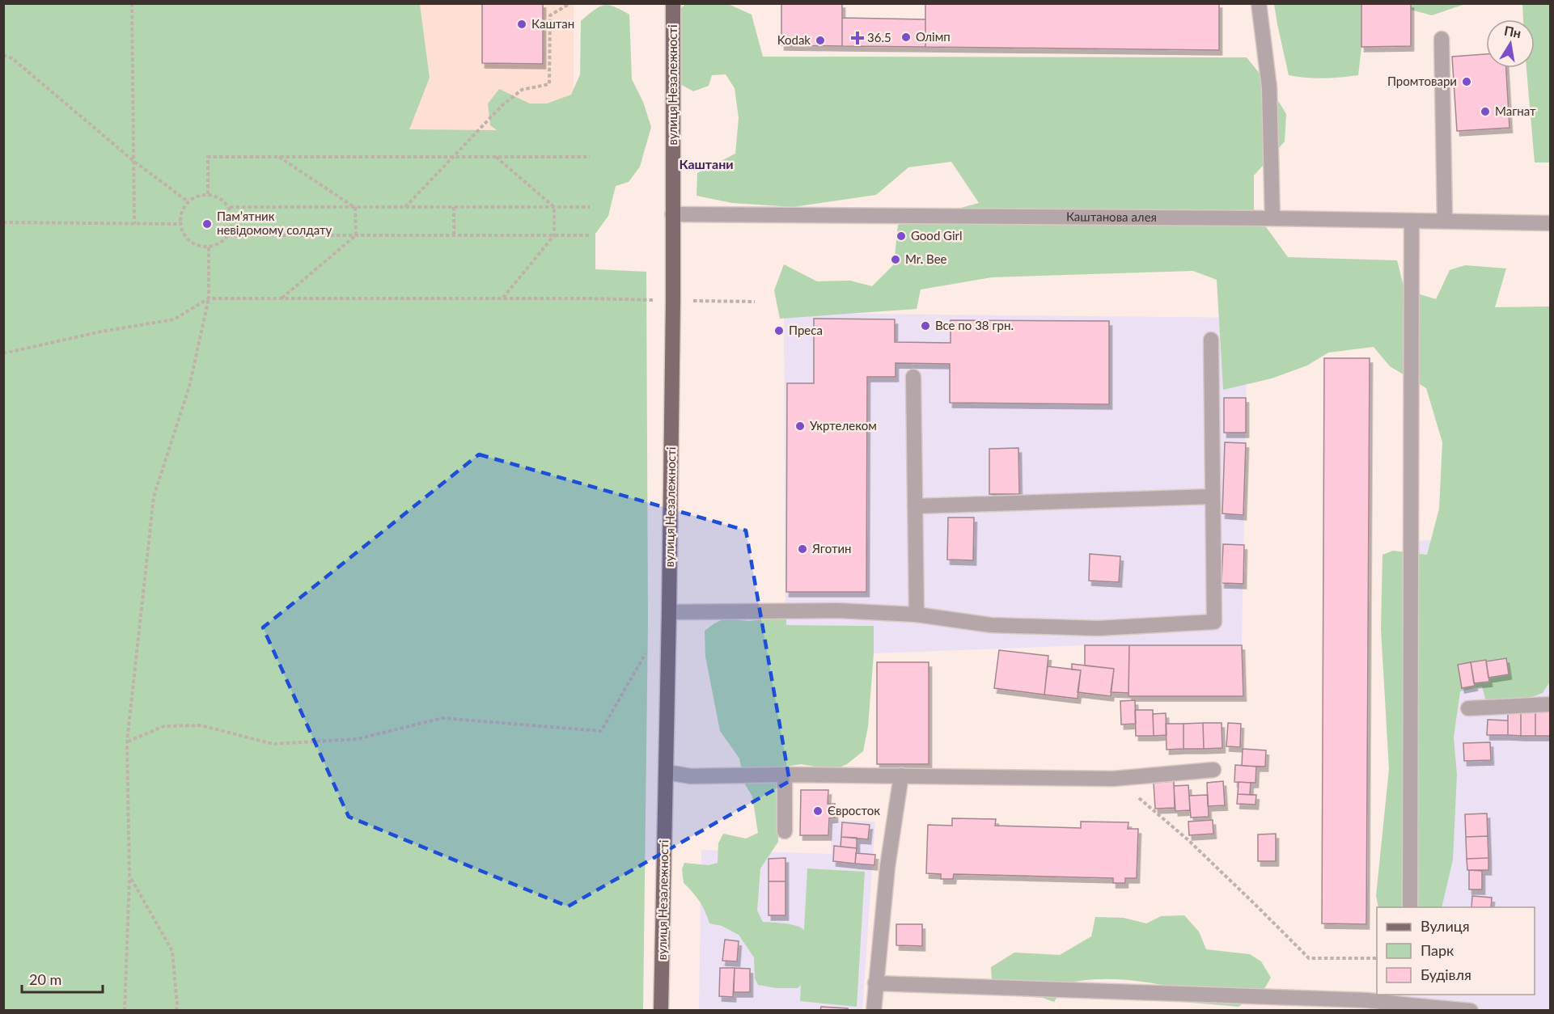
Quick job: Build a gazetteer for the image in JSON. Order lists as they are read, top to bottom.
{
  "streets": {
    "main road": ["вулиця Незалежності"],
    "street": ["Каштанова алея"]
  },
  "crossings": [
    ["вулиця Незалежності", "Каштанова алея"]
  ],
  "districts": ["Каштани"],
  "places": {
    "other": [
      "Каштан",
      "Олімп",
      "Kodak",
      "Промтовари",
      "Магнат",
      "Пам’ятник невідомому солдату",
      "Good Girl",
      "Mr. Bee",
      "Все по 38 грн.",
      "Преса",
      "Укртелеком",
      "Яготин",
      "Євросток"
    ],
    "health": ["36.5"]
  },
  "legend": ["Вулиця", "Парк", "Будівля"],
  "scale_bar": "20 m",
  "north": "top"
}
